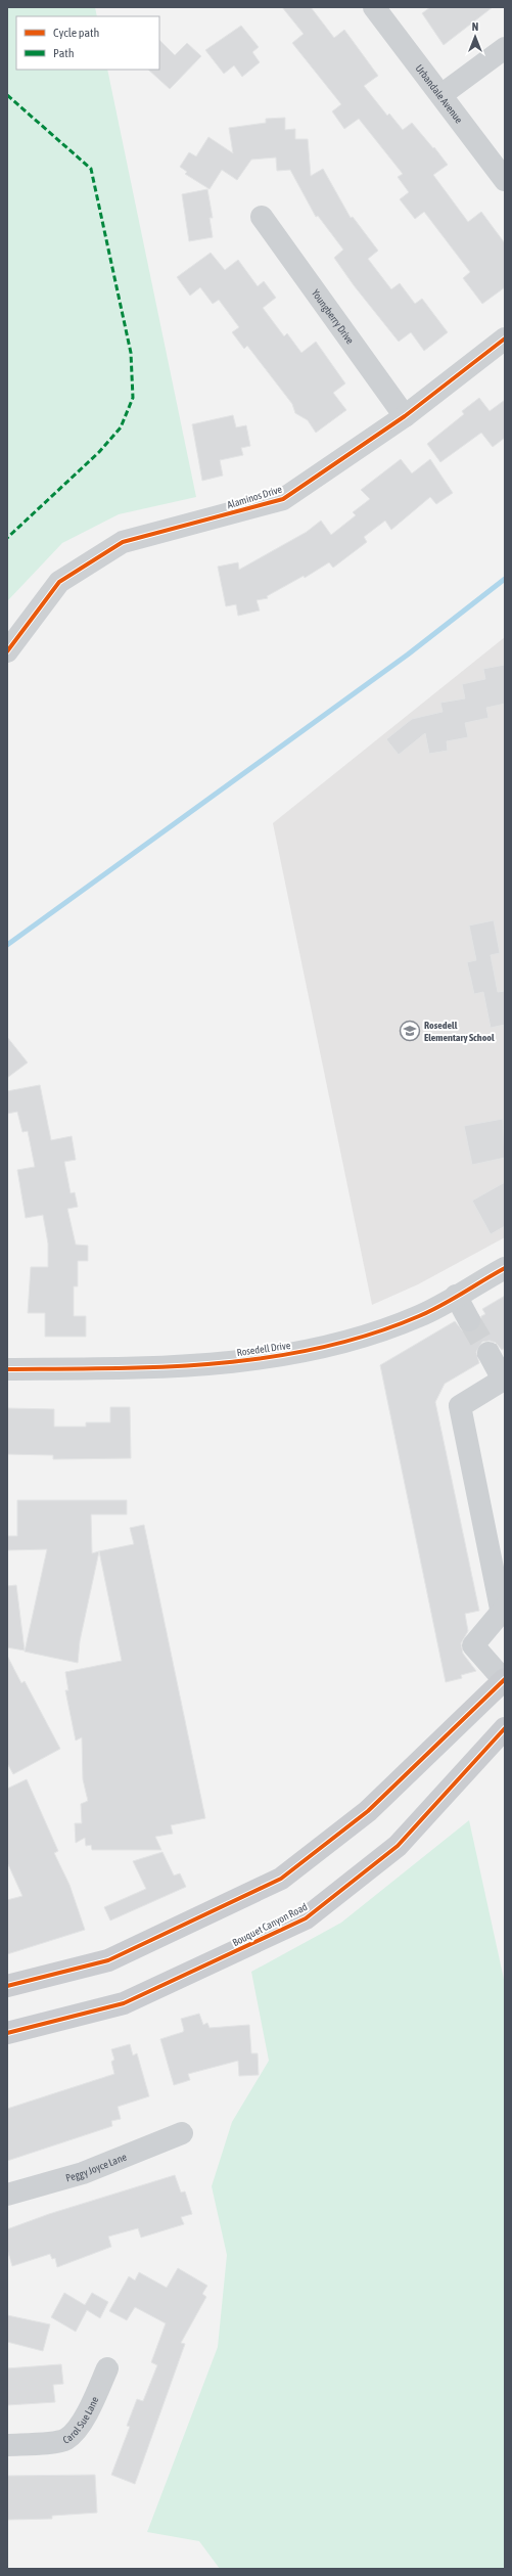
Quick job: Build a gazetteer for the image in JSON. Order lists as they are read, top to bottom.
{
  "streets": {
    "main road": ["Bouquet Canyon Road"],
    "street": [
      "Urbandale Avenue",
      "Youngberry Drive",
      "Alaminos Drive",
      "Rosedell Drive",
      "Peggy Joyce Lane",
      "Carol Sue Lane"
    ]
  },
  "crossings": [
    ["Youngberry Drive", "Alaminos Drive"]
  ],
  "places": {
    "school or university": ["Rosedell Elementary School"]
  },
  "legend": ["Cycle path", "Path"],
  "north": "top"
}
